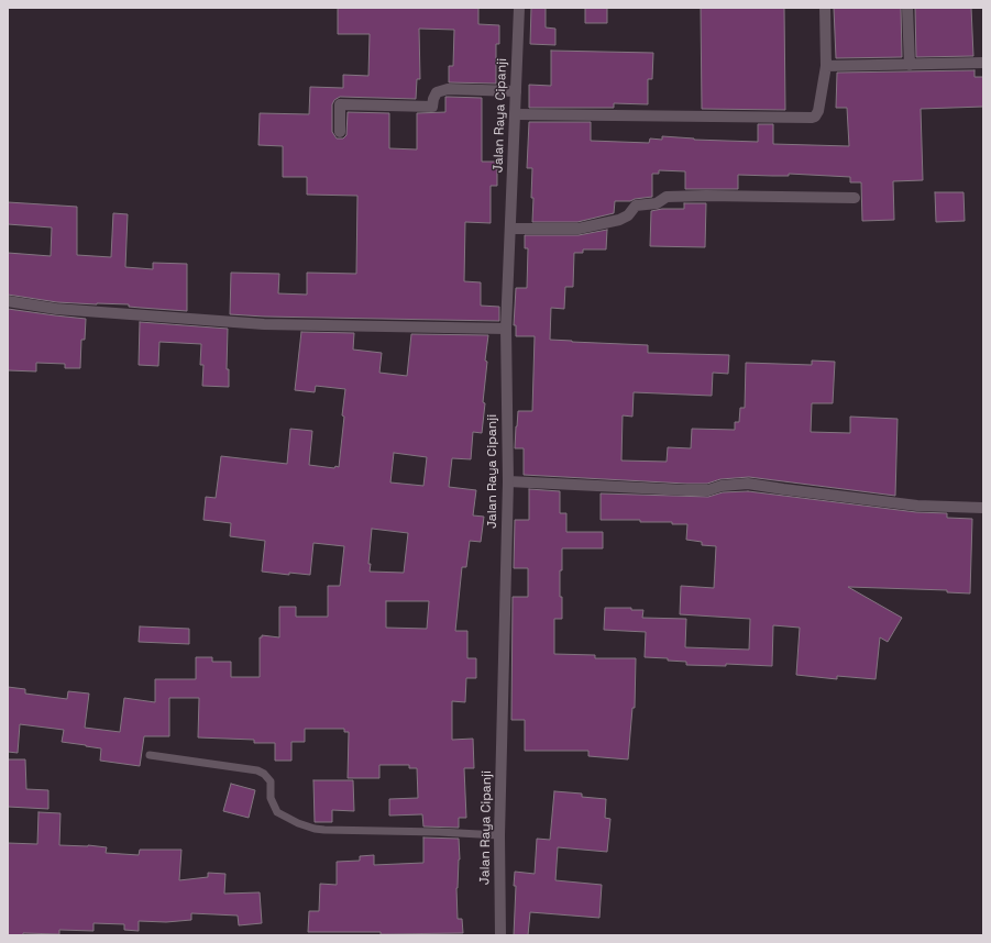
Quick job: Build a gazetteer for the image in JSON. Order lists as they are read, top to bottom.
{
  "streets": {
    "street": ["Jalan Raya Cipanji"]
  }
}
